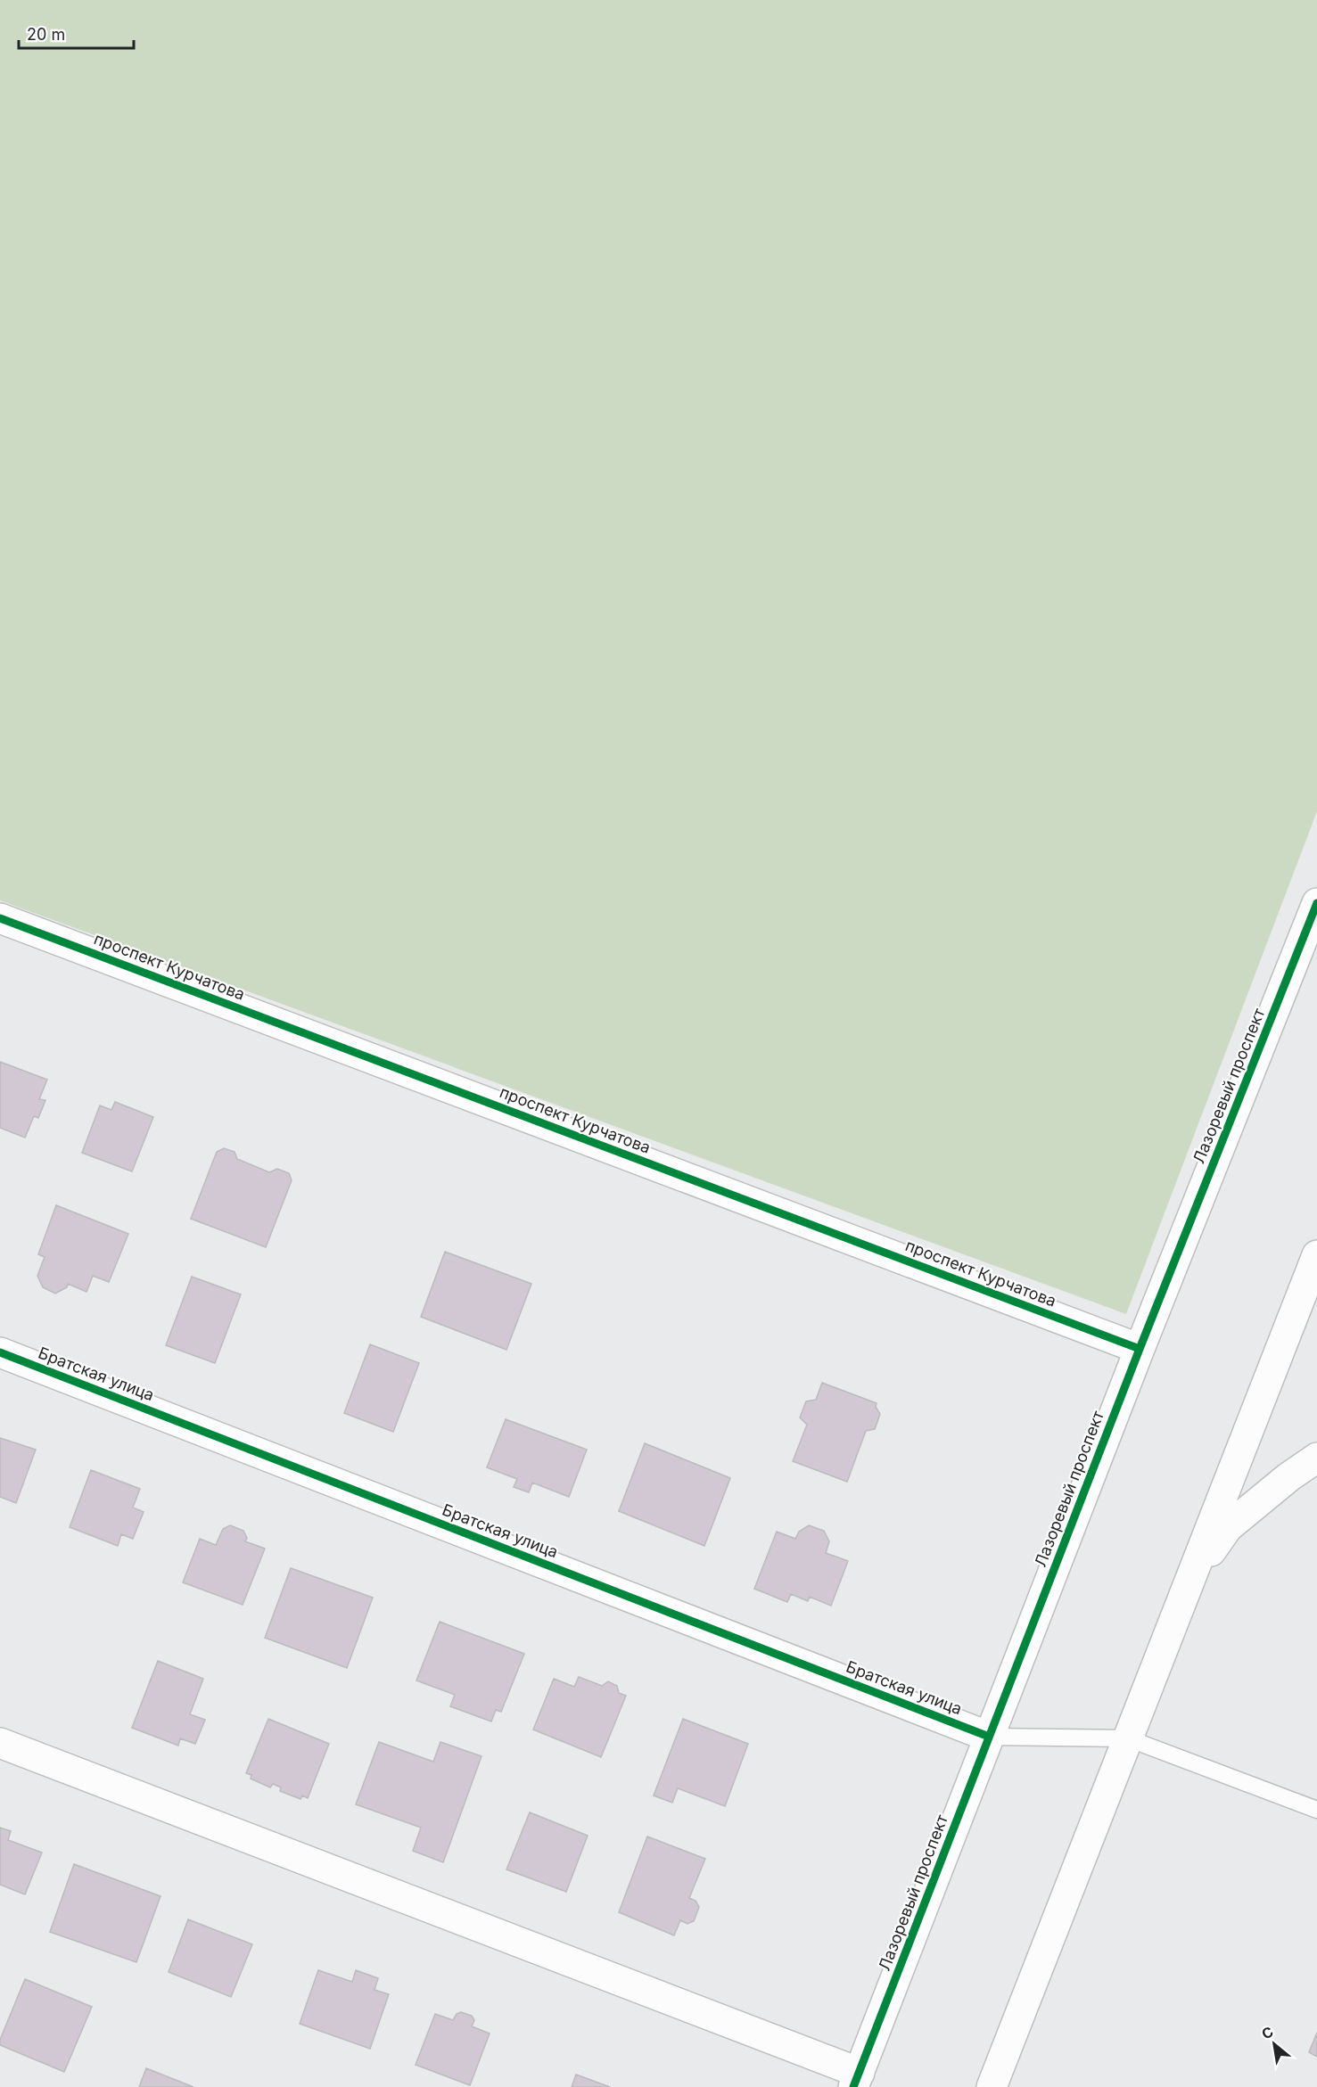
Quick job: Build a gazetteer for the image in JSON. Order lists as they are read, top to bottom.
{
  "streets": {
    "street": ["проспект Курчатова", "Лазоревый проспект", "Братская улица"]
  },
  "crossings": [
    ["проспект Курчатова", "Лазоревый проспект"],
    ["Лазоревый проспект", "Братская улица"]
  ],
  "scale_bar": "20 m",
  "north": "top left"
}
